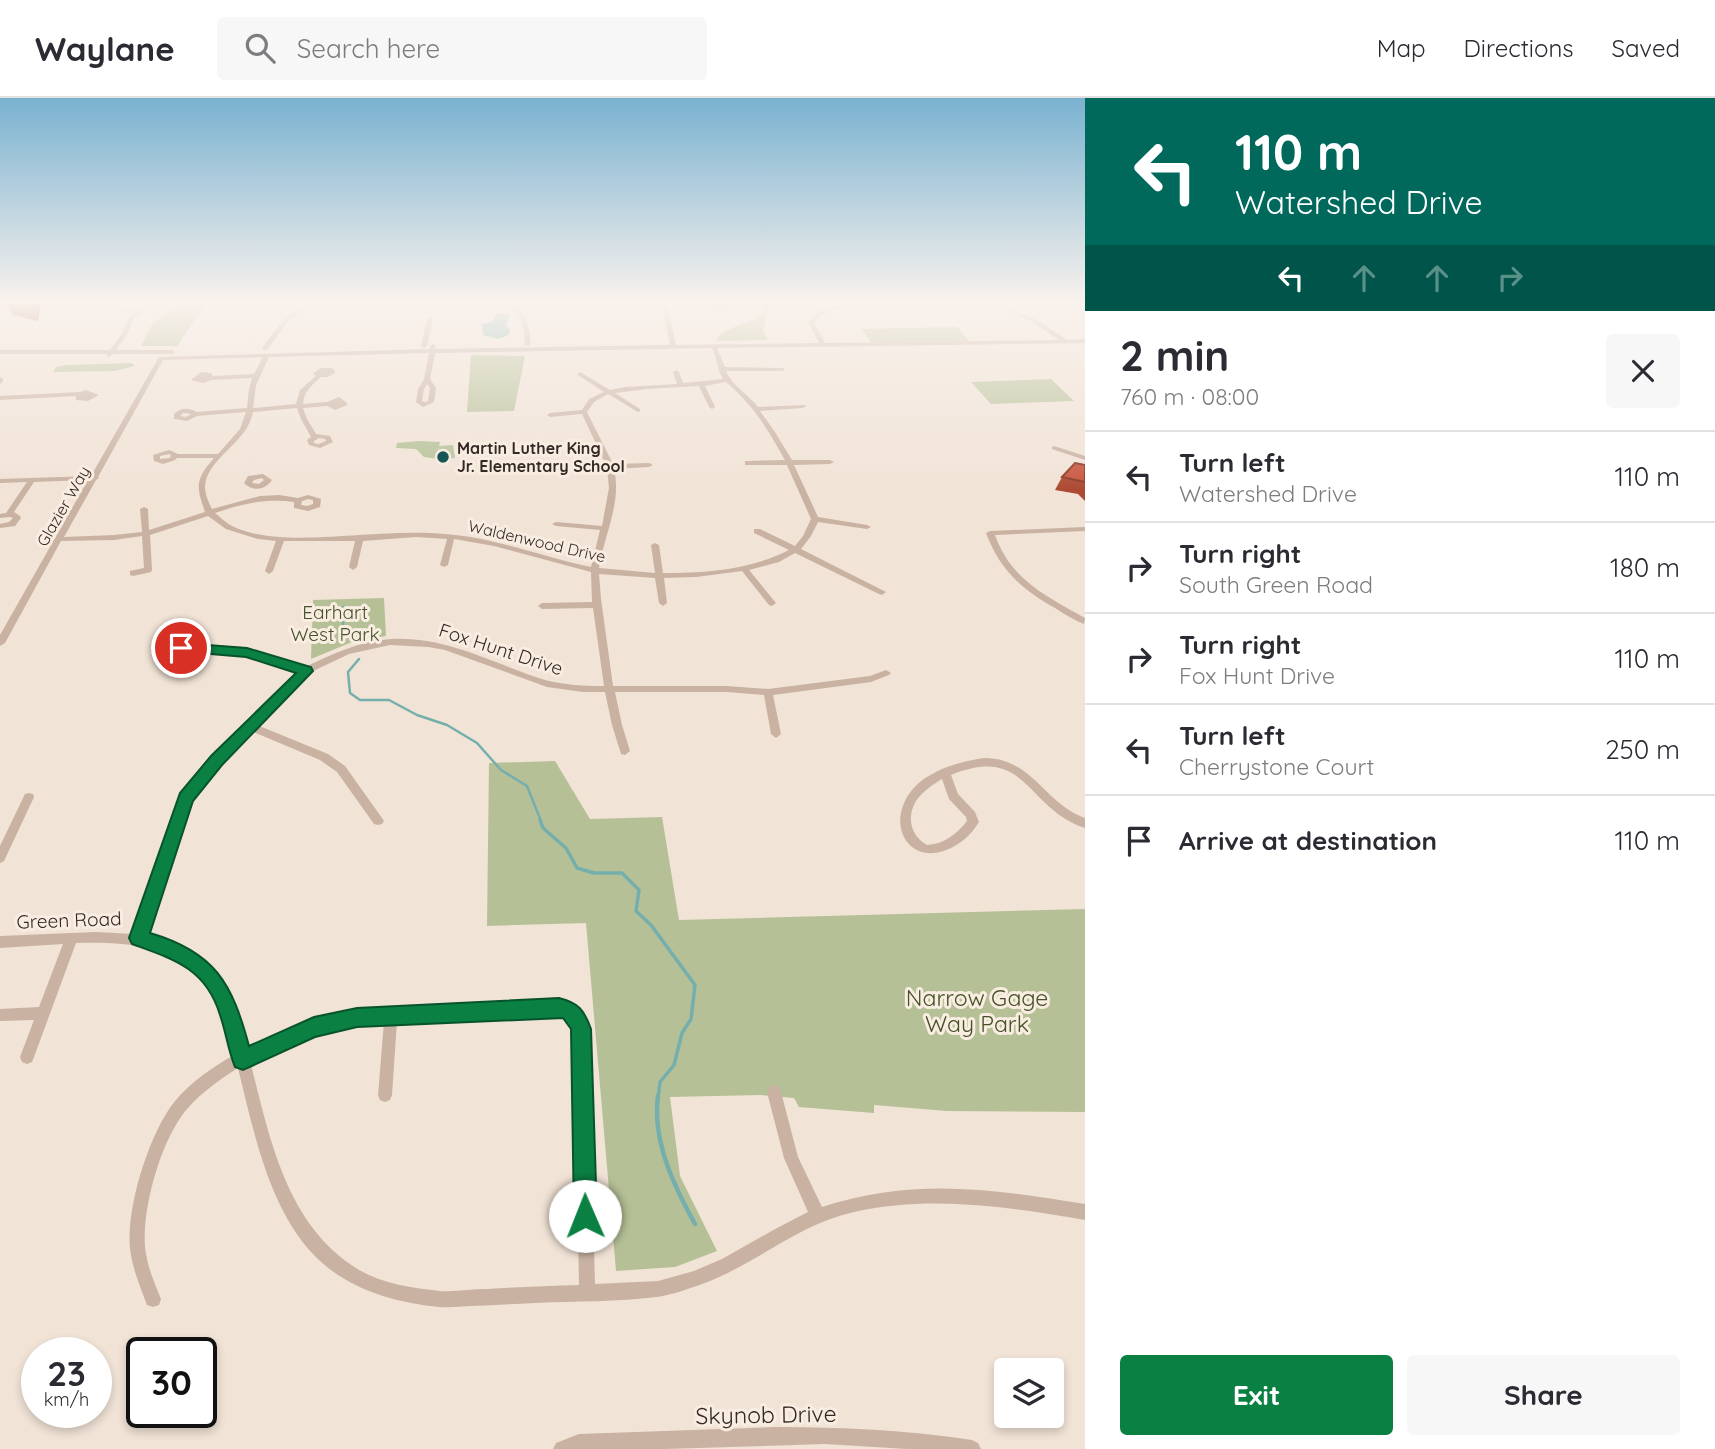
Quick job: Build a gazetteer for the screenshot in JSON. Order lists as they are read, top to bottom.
{
  "streets": {
    "street": [
      "Glazier Way",
      "Waldenwood Drive",
      "Fox Hunt Drive",
      "Green Road",
      "Skynob Drive"
    ]
  },
  "crossings": [
    ["Fox Hunt Drive", "Green Road"]
  ],
  "parks": ["Earhart West Park", "Narrow Gage Way Park"],
  "places": ["Martin Luther King Jr. Elementary School"],
  "page": {
    "header": "Waylane",
    "search": "Search here",
    "nav": ["Map", "Directions", "Saved"],
    "turn": ["110 m", "Watershed Drive"],
    "heading": ["2 min", "760 m · 08:00"],
    "list": [
      {
        "name": "Turn left",
        "note": "Watershed Drive",
        "value": "110 m"
      },
      {
        "name": "Turn right",
        "note": "South Green Road",
        "value": "180 m"
      },
      {
        "name": "Turn right",
        "note": "Fox Hunt Drive",
        "value": "110 m"
      },
      {
        "name": "Turn left",
        "note": "Cherrystone Court",
        "value": "250 m"
      },
      {
        "name": "Arrive at destination",
        "value": "110 m"
      }
    ],
    "speed": "23 km/h",
    "limit": "30",
    "buttons": ["Exit", "Share"]
  }
}
